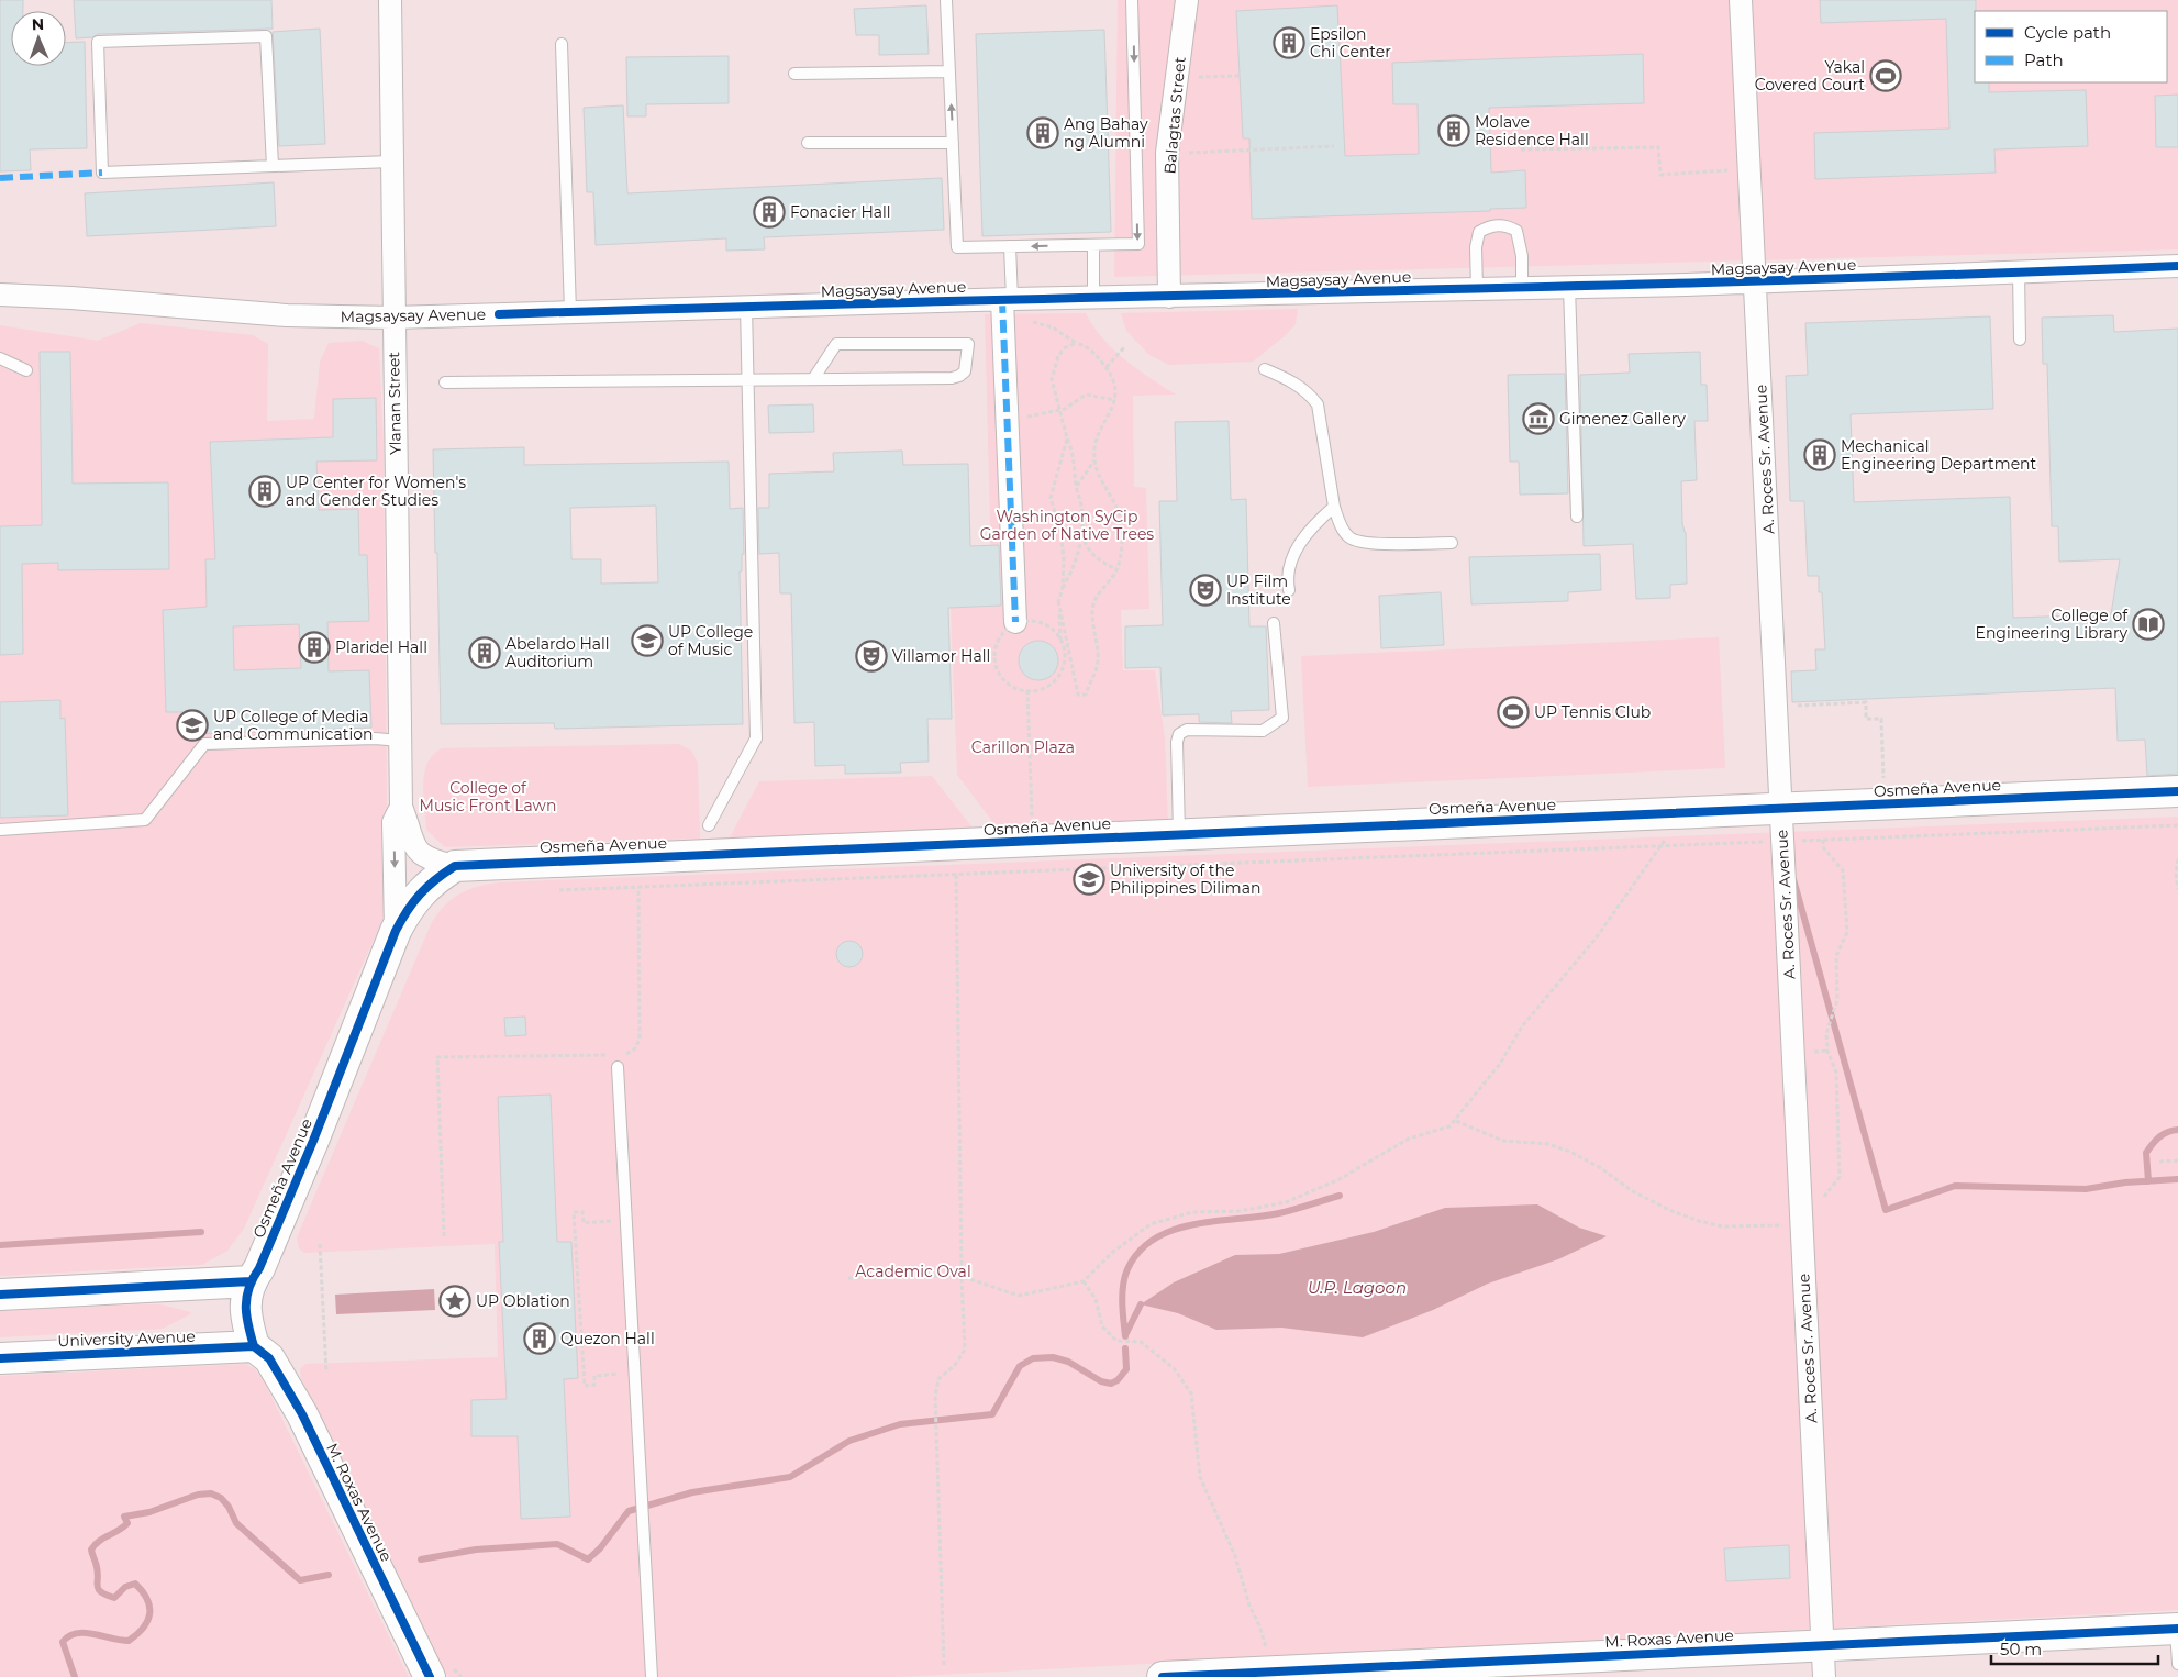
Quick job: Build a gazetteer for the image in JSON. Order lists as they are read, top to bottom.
{
  "streets": {
    "street": [
      "Balagtas Street",
      "Magsaysay Avenue",
      "Ylanan Street",
      "A. Roces Sr. Avenue",
      "Osmeña Avenue",
      "University Avenue",
      "M. Roxas Avenue"
    ]
  },
  "crossings": [
    ["Balagtas Street", "Magsaysay Avenue"],
    ["Magsaysay Avenue", "Ylanan Street"],
    ["Magsaysay Avenue", "A. Roces Sr. Avenue"],
    ["Ylanan Street", "Osmeña Avenue"],
    ["A. Roces Sr. Avenue", "Osmeña Avenue"],
    ["A. Roces Sr. Avenue", "M. Roxas Avenue"],
    ["Osmeña Avenue", "University Avenue"],
    ["Osmeña Avenue", "M. Roxas Avenue"],
    ["University Avenue", "M. Roxas Avenue"]
  ],
  "water": ["U.P. Lagoon"],
  "parks": [
    "Washington SyCip Garden of Native Trees",
    "Carillon Plaza",
    "College of Music Front Lawn",
    "Academic Oval"
  ],
  "places": {
    "building": [
      "Epsilon Chi Center",
      "Molave Residence Hall",
      "Ang Bahay ng Alumni",
      "Fonacier Hall",
      "Mechanical Engineering Department",
      "UP Center for Women's and Gender Studies",
      "Plaridel Hall",
      "Abelardo Hall Auditorium",
      "Quezon Hall"
    ],
    "sports": ["Yakal Covered Court", "UP Tennis Club"],
    "museum": ["Gimenez Gallery"],
    "theatre": ["UP Film Institute", "Villamor Hall"],
    "library": ["College of Engineering Library"],
    "school or university": ["UP College of Music", "UP College of Media and Communication", "University of the Philippines Diliman"],
    "place": ["UP Oblation"]
  },
  "legend": ["Cycle path", "Path"],
  "scale_bar": "50 m",
  "north": "top"
}
